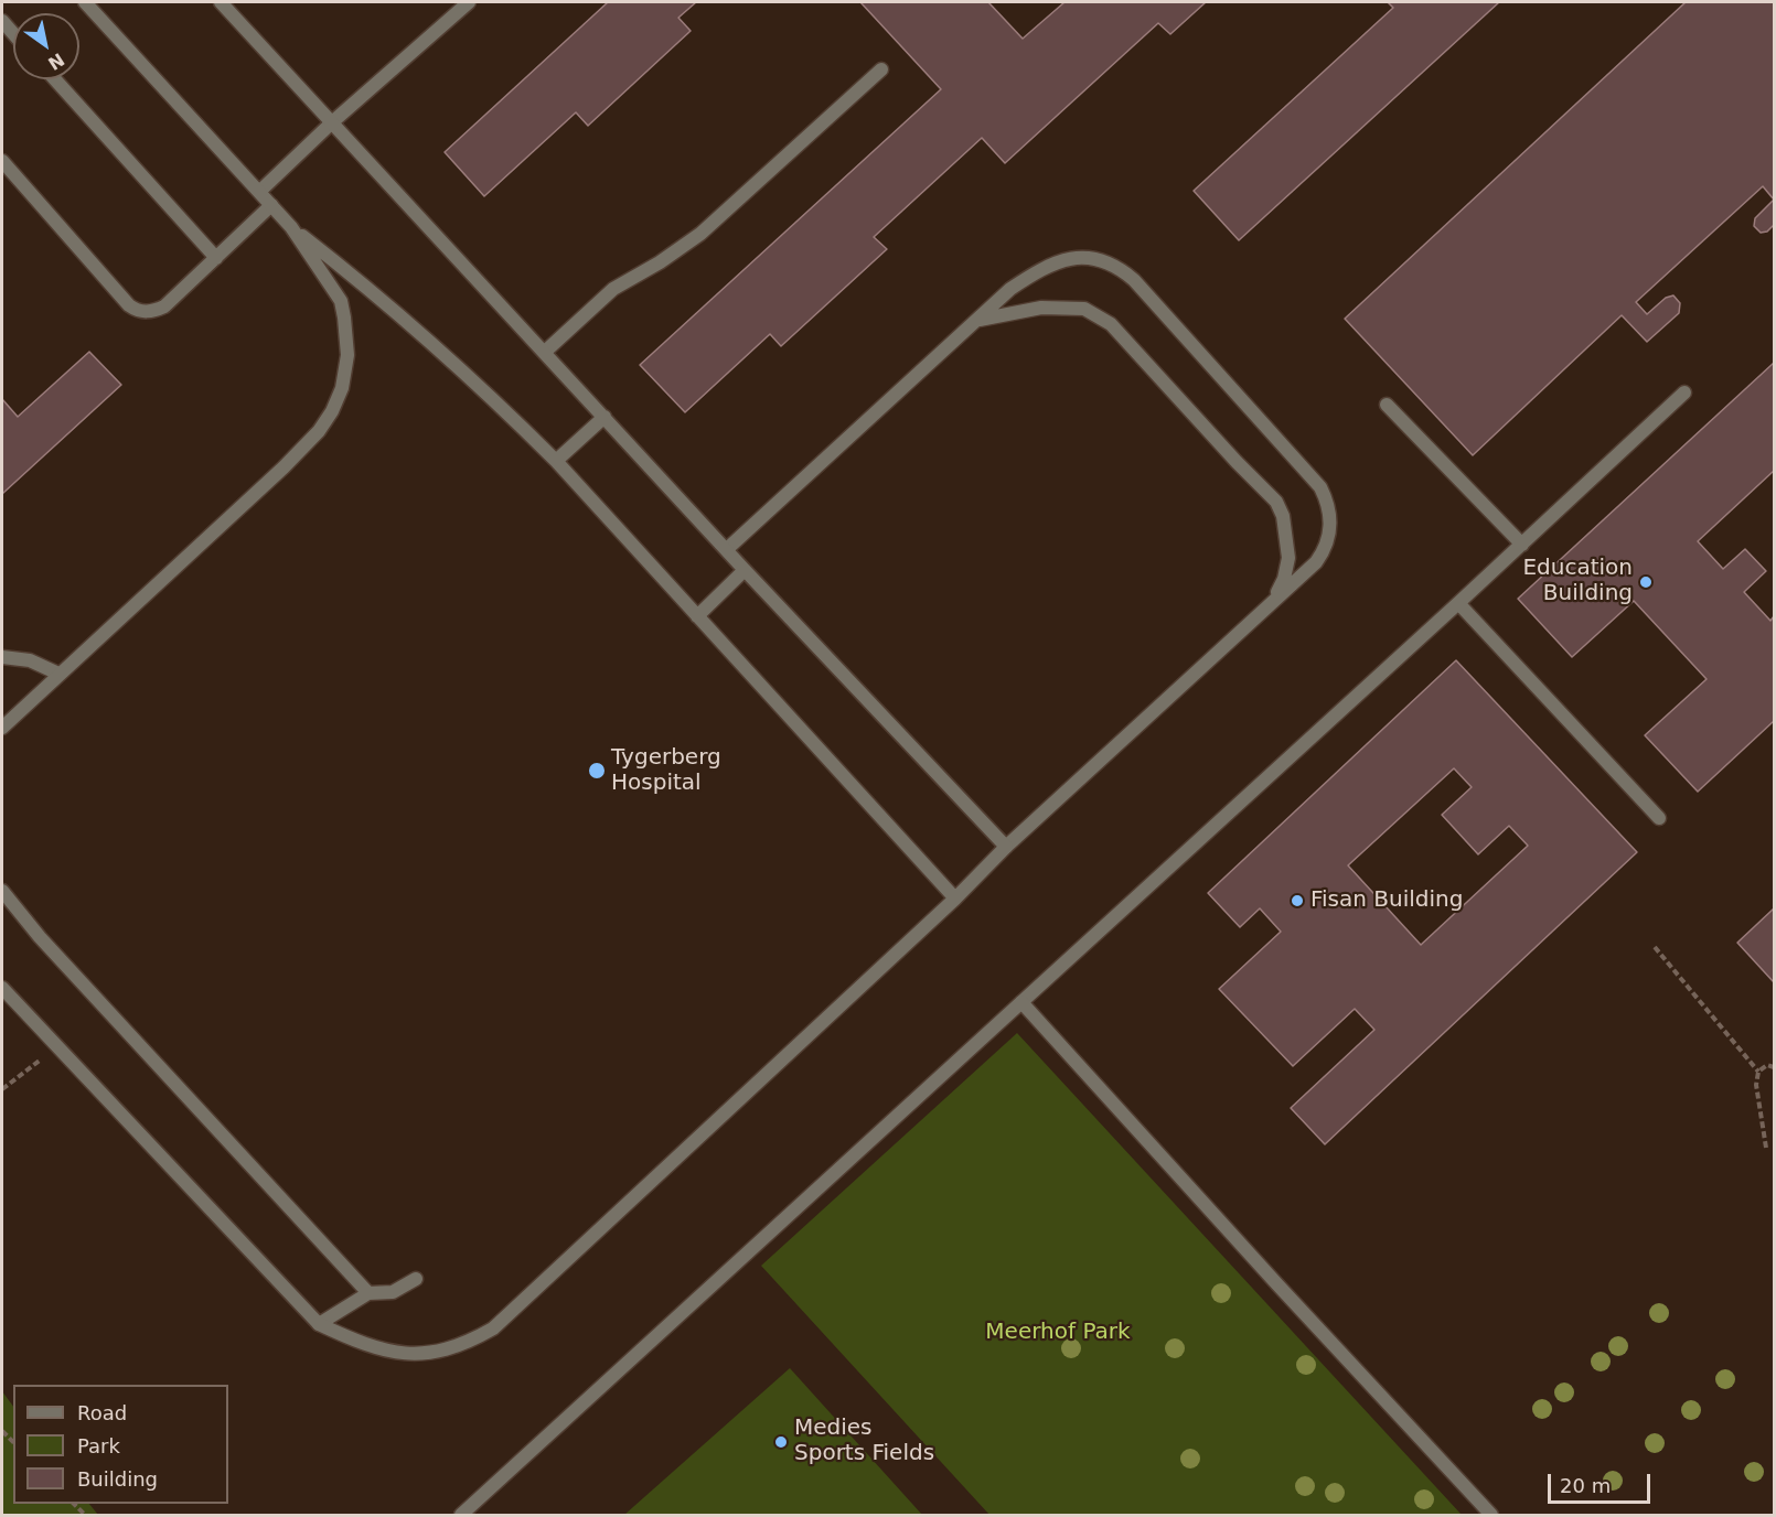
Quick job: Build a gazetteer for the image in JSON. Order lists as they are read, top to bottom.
{
  "parks": ["Meerhof Park"],
  "places": [
    "Education Building",
    "Tygerberg Hospital",
    "Fisan Building",
    "Medies Sports Fields"
  ],
  "legend": ["Road", "Park", "Building"],
  "scale_bar": "20 m",
  "north": "bottom right"
}
